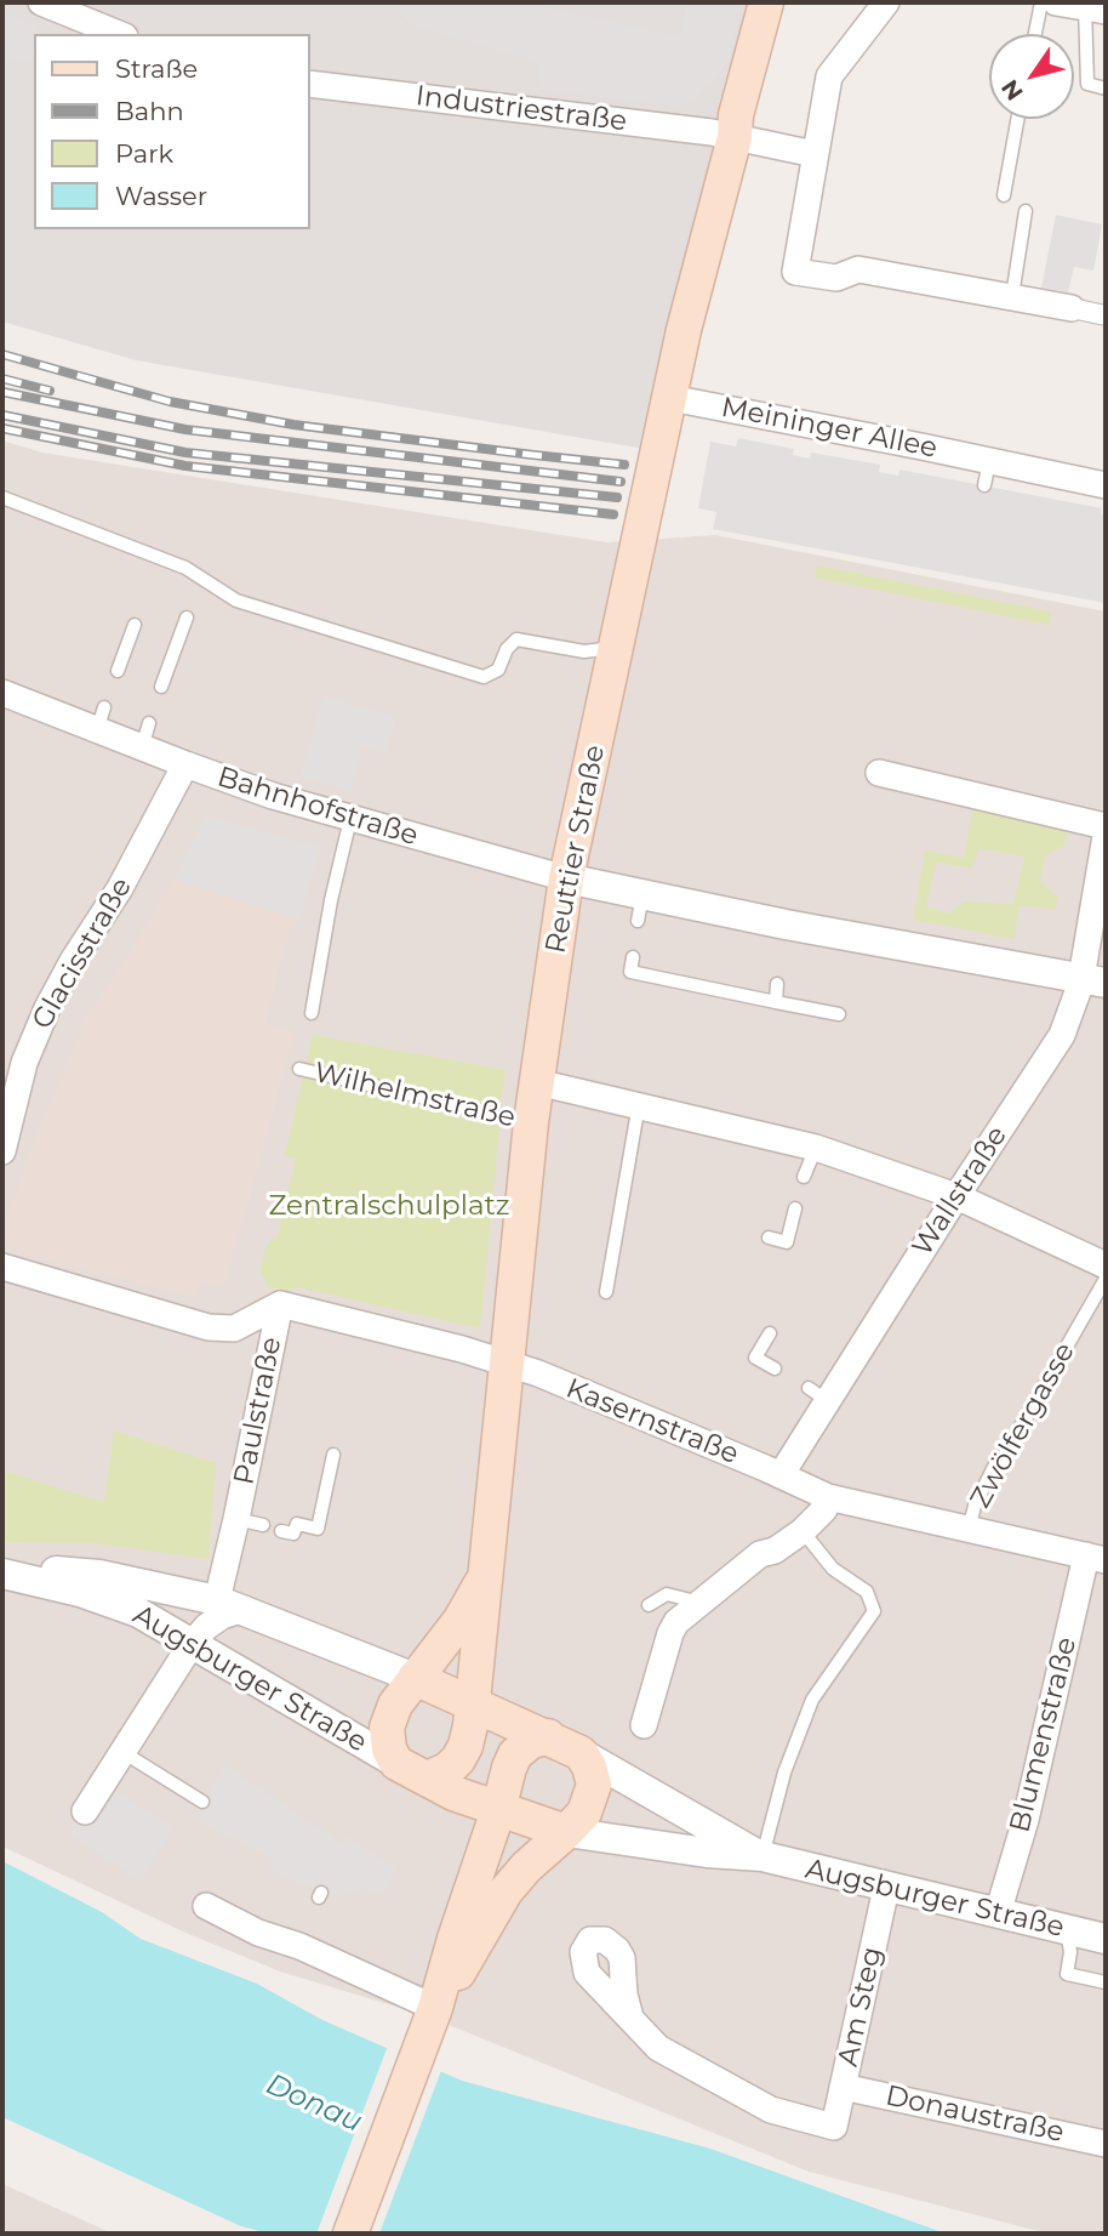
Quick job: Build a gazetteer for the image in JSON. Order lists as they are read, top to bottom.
{
  "streets": {
    "main road": ["Reuttier Straße"],
    "street": [
      "Industriestraße",
      "Meininger Allee",
      "Bahnhofstraße",
      "Glacisstraße",
      "Wilhelmstraße",
      "Wallstraße",
      "Paulstraße",
      "Kasernstraße",
      "Augsburger Straße",
      "Blumenstraße",
      "Am Steg",
      "Donaustraße"
    ],
    "lane": ["Zwölfergasse"]
  },
  "crossings": [
    ["Industriestraße", "Reuttier Straße"],
    ["Meininger Allee", "Reuttier Straße"],
    ["Bahnhofstraße", "Reuttier Straße"],
    ["Bahnhofstraße", "Glacisstraße"],
    ["Bahnhofstraße", "Wallstraße"],
    ["Reuttier Straße", "Wilhelmstraße"],
    ["Reuttier Straße", "Kasernstraße"],
    ["Reuttier Straße", "Augsburger Straße"],
    ["Wilhelmstraße", "Wallstraße"],
    ["Wallstraße", "Kasernstraße"],
    ["Paulstraße", "Kasernstraße"],
    ["Paulstraße", "Augsburger Straße"],
    ["Kasernstraße", "Zwölfergasse"],
    ["Kasernstraße", "Blumenstraße"],
    ["Augsburger Straße", "Blumenstraße"],
    ["Augsburger Straße", "Am Steg"],
    ["Am Steg", "Donaustraße"]
  ],
  "water": ["Donau"],
  "parks": ["Zentralschulplatz"],
  "legend": [
    "Straße",
    "Bahn",
    "Park",
    "Wasser"
  ],
  "north": "bottom left"
}
